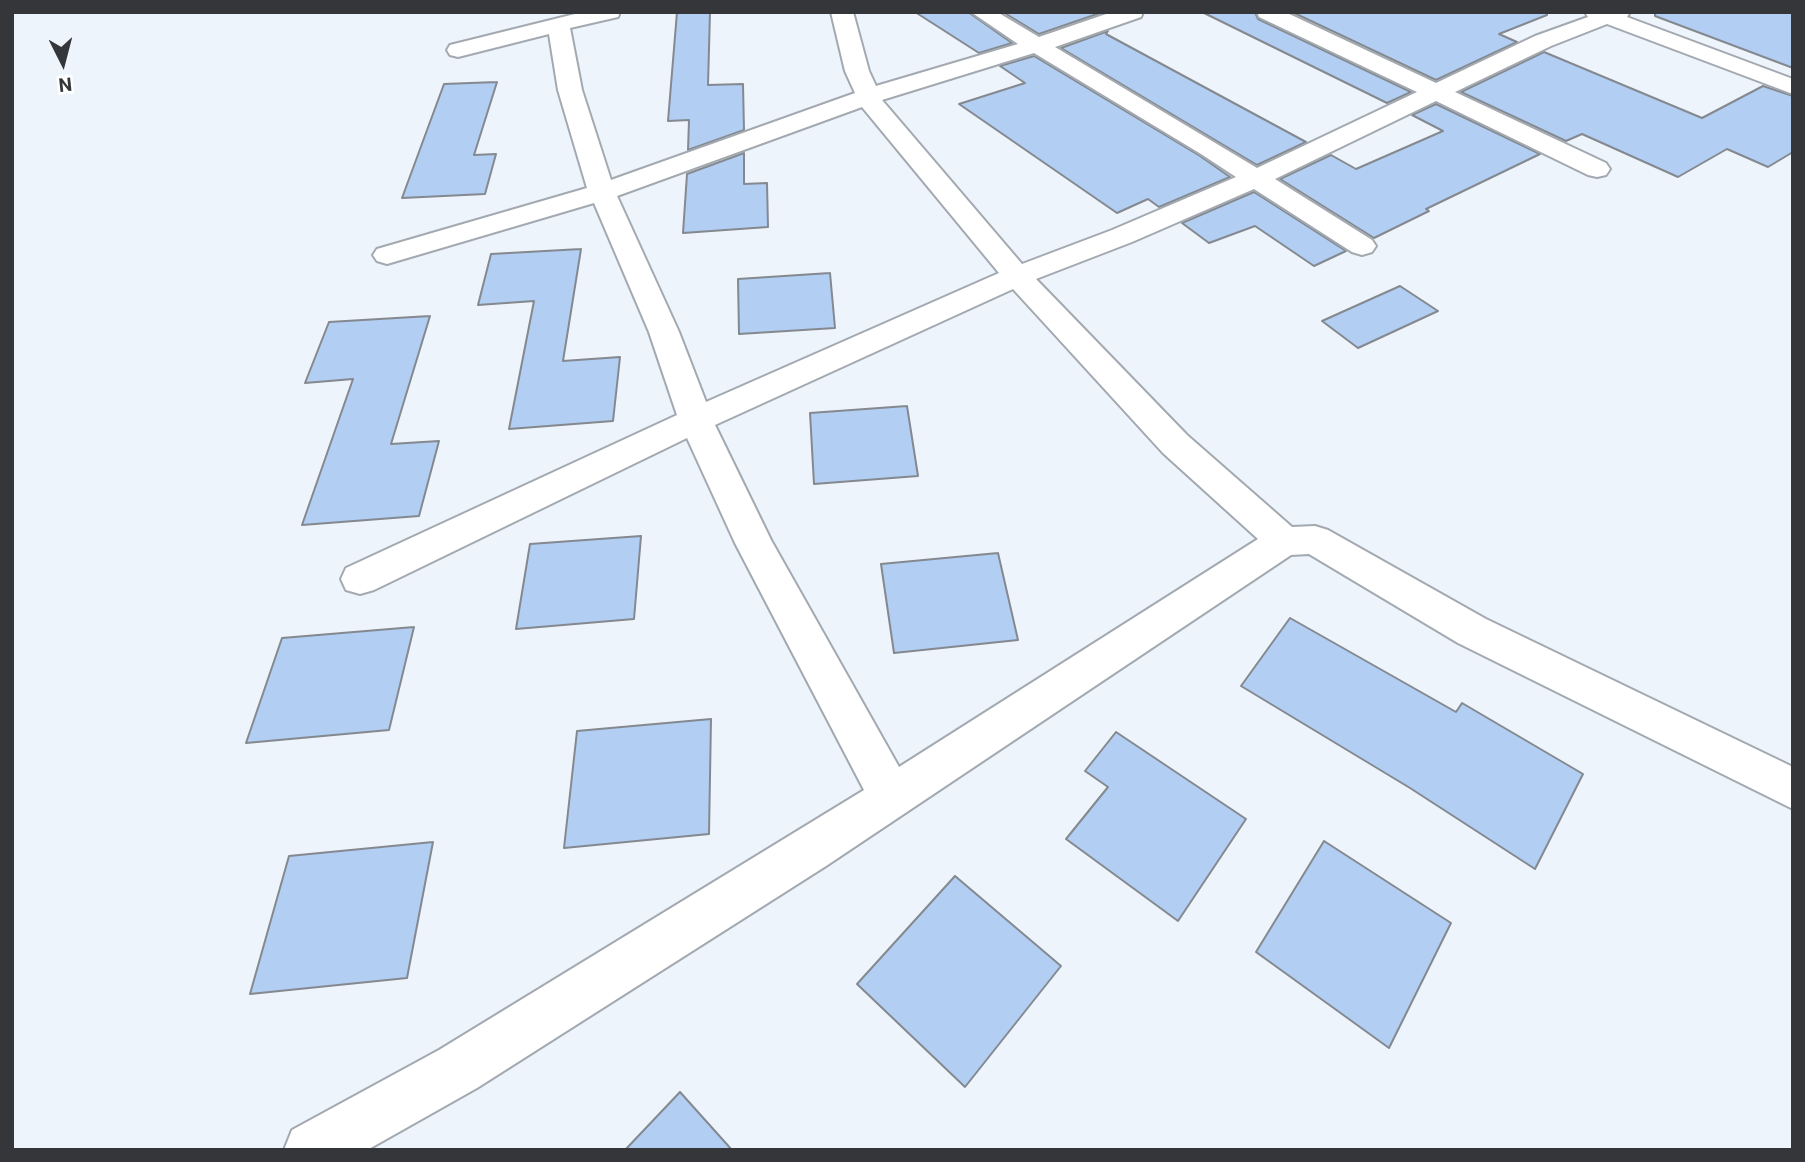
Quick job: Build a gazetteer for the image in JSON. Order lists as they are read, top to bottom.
{
  "north": "bottom"
}
